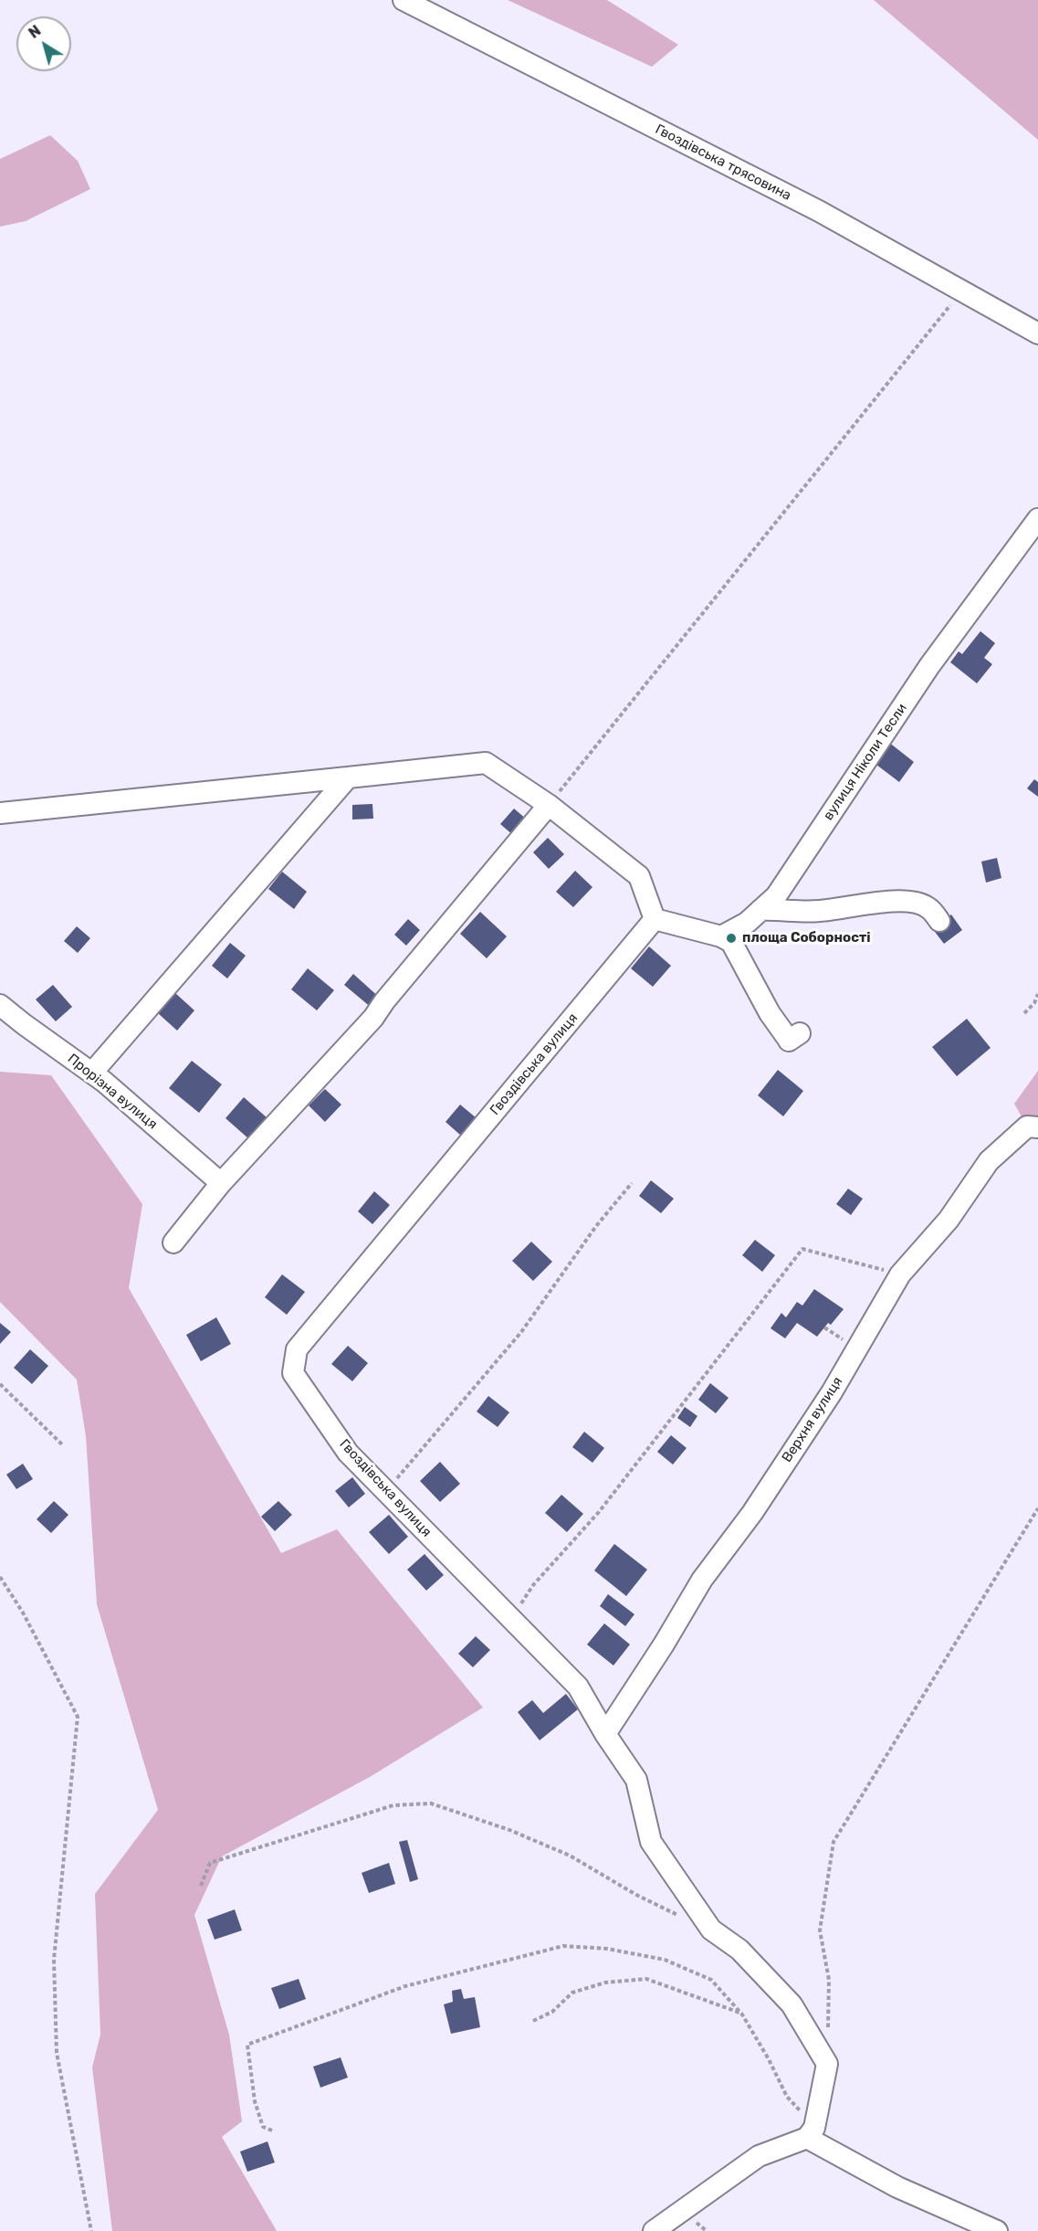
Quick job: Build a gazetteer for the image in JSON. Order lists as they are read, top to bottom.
{
  "streets": {
    "street": [
      "Гвоздівська трясовина",
      "вулиця Ніколи Тесли",
      "Гвоздівська вулиця",
      "Прорізна вулиця",
      "Верхня вулиця"
    ]
  },
  "crossings": [
    ["Гвоздівська вулиця", "Верхня вулиця"]
  ],
  "places": ["площа Соборності"],
  "north": "top left"
}
